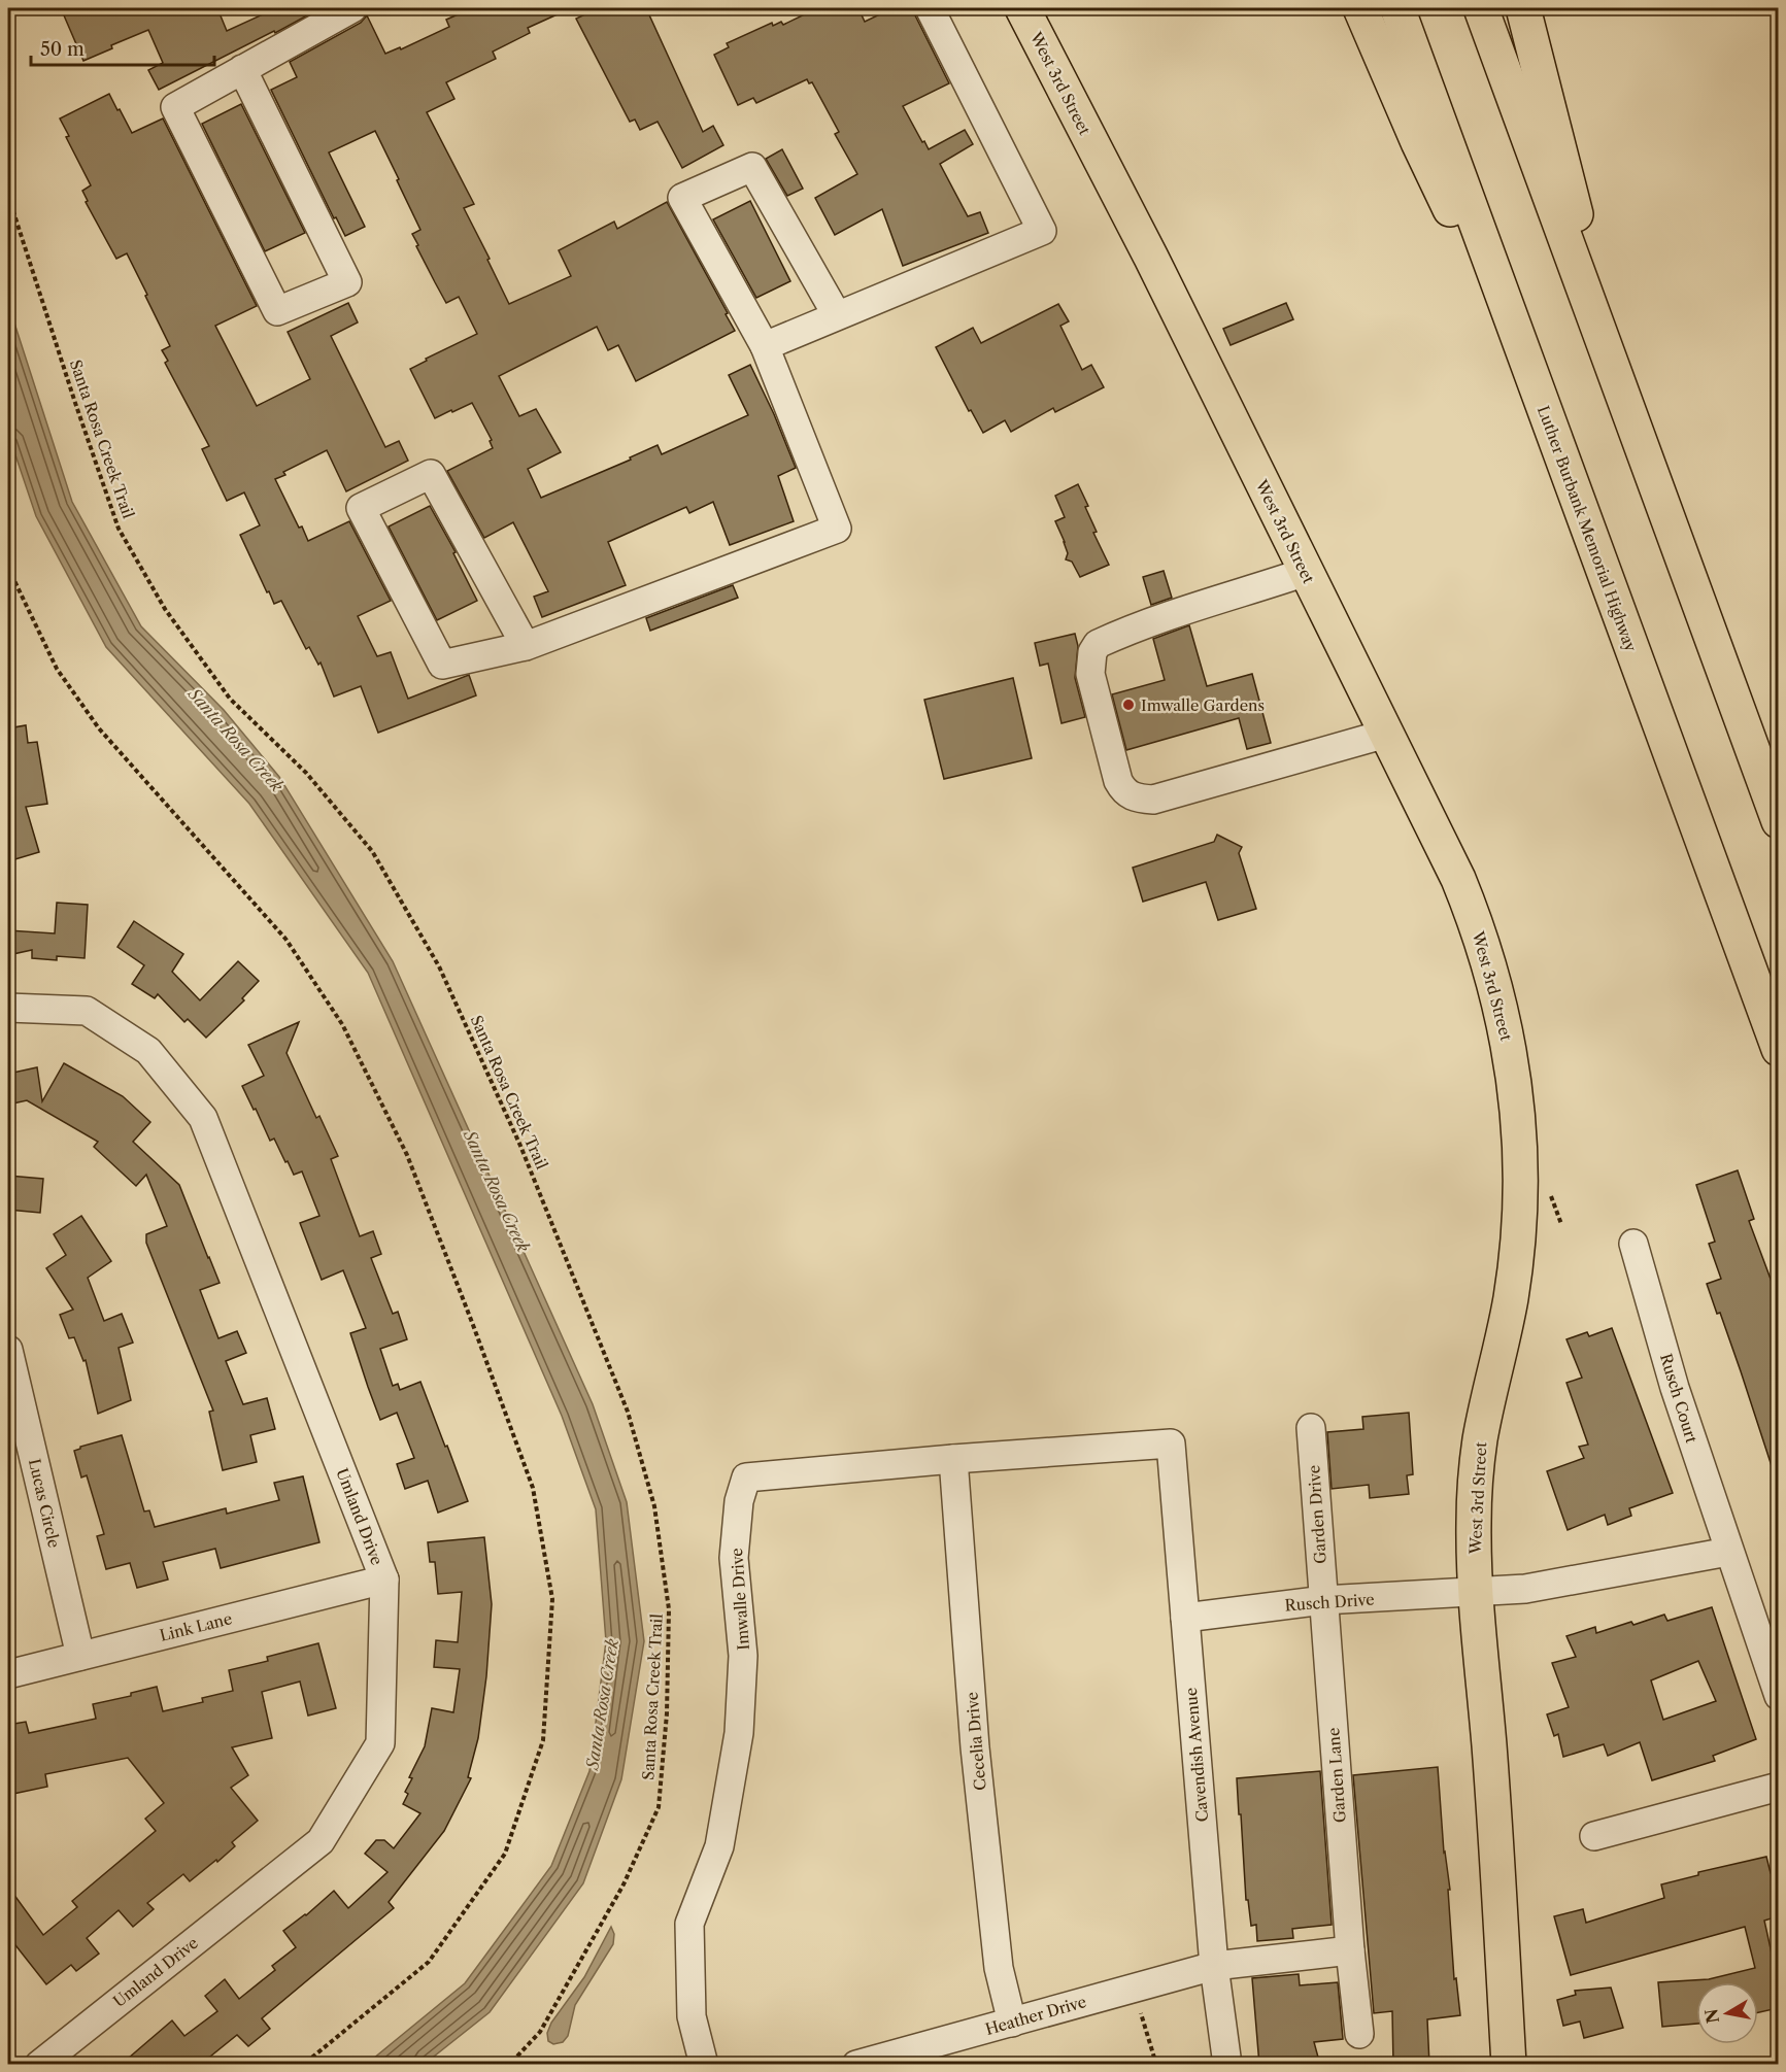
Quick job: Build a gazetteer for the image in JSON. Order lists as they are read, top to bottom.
{
  "streets": {
    "main road": ["West 3rd Street", "Luther Burbank Memorial Highway"],
    "street": [
      "Rusch Court",
      "Lucas Circle",
      "Garden Drive",
      "Umland Drive",
      "Imwalle Drive",
      "Rusch Drive",
      "Link Lane",
      "Cecelia Drive",
      "Cavendish Avenue",
      "Garden Lane",
      "Heather Drive"
    ],
    "path": ["Santa Rosa Creek Trail"]
  },
  "crossings": [
    ["West 3rd Street", "Rusch Drive"],
    ["Lucas Circle", "Link Lane"],
    ["Garden Drive", "Rusch Drive"],
    ["Garden Drive", "Garden Lane"],
    ["Umland Drive", "Link Lane"],
    ["Imwalle Drive", "Cecelia Drive"],
    ["Imwalle Drive", "Cavendish Avenue"],
    ["Rusch Drive", "Cavendish Avenue"],
    ["Rusch Drive", "Garden Lane"],
    ["Cecelia Drive", "Heather Drive"],
    ["Cavendish Avenue", "Heather Drive"]
  ],
  "water": ["Santa Rosa Creek"],
  "places": ["Imwalle Gardens"],
  "scale_bar": "50 m",
  "north": "left"
}
